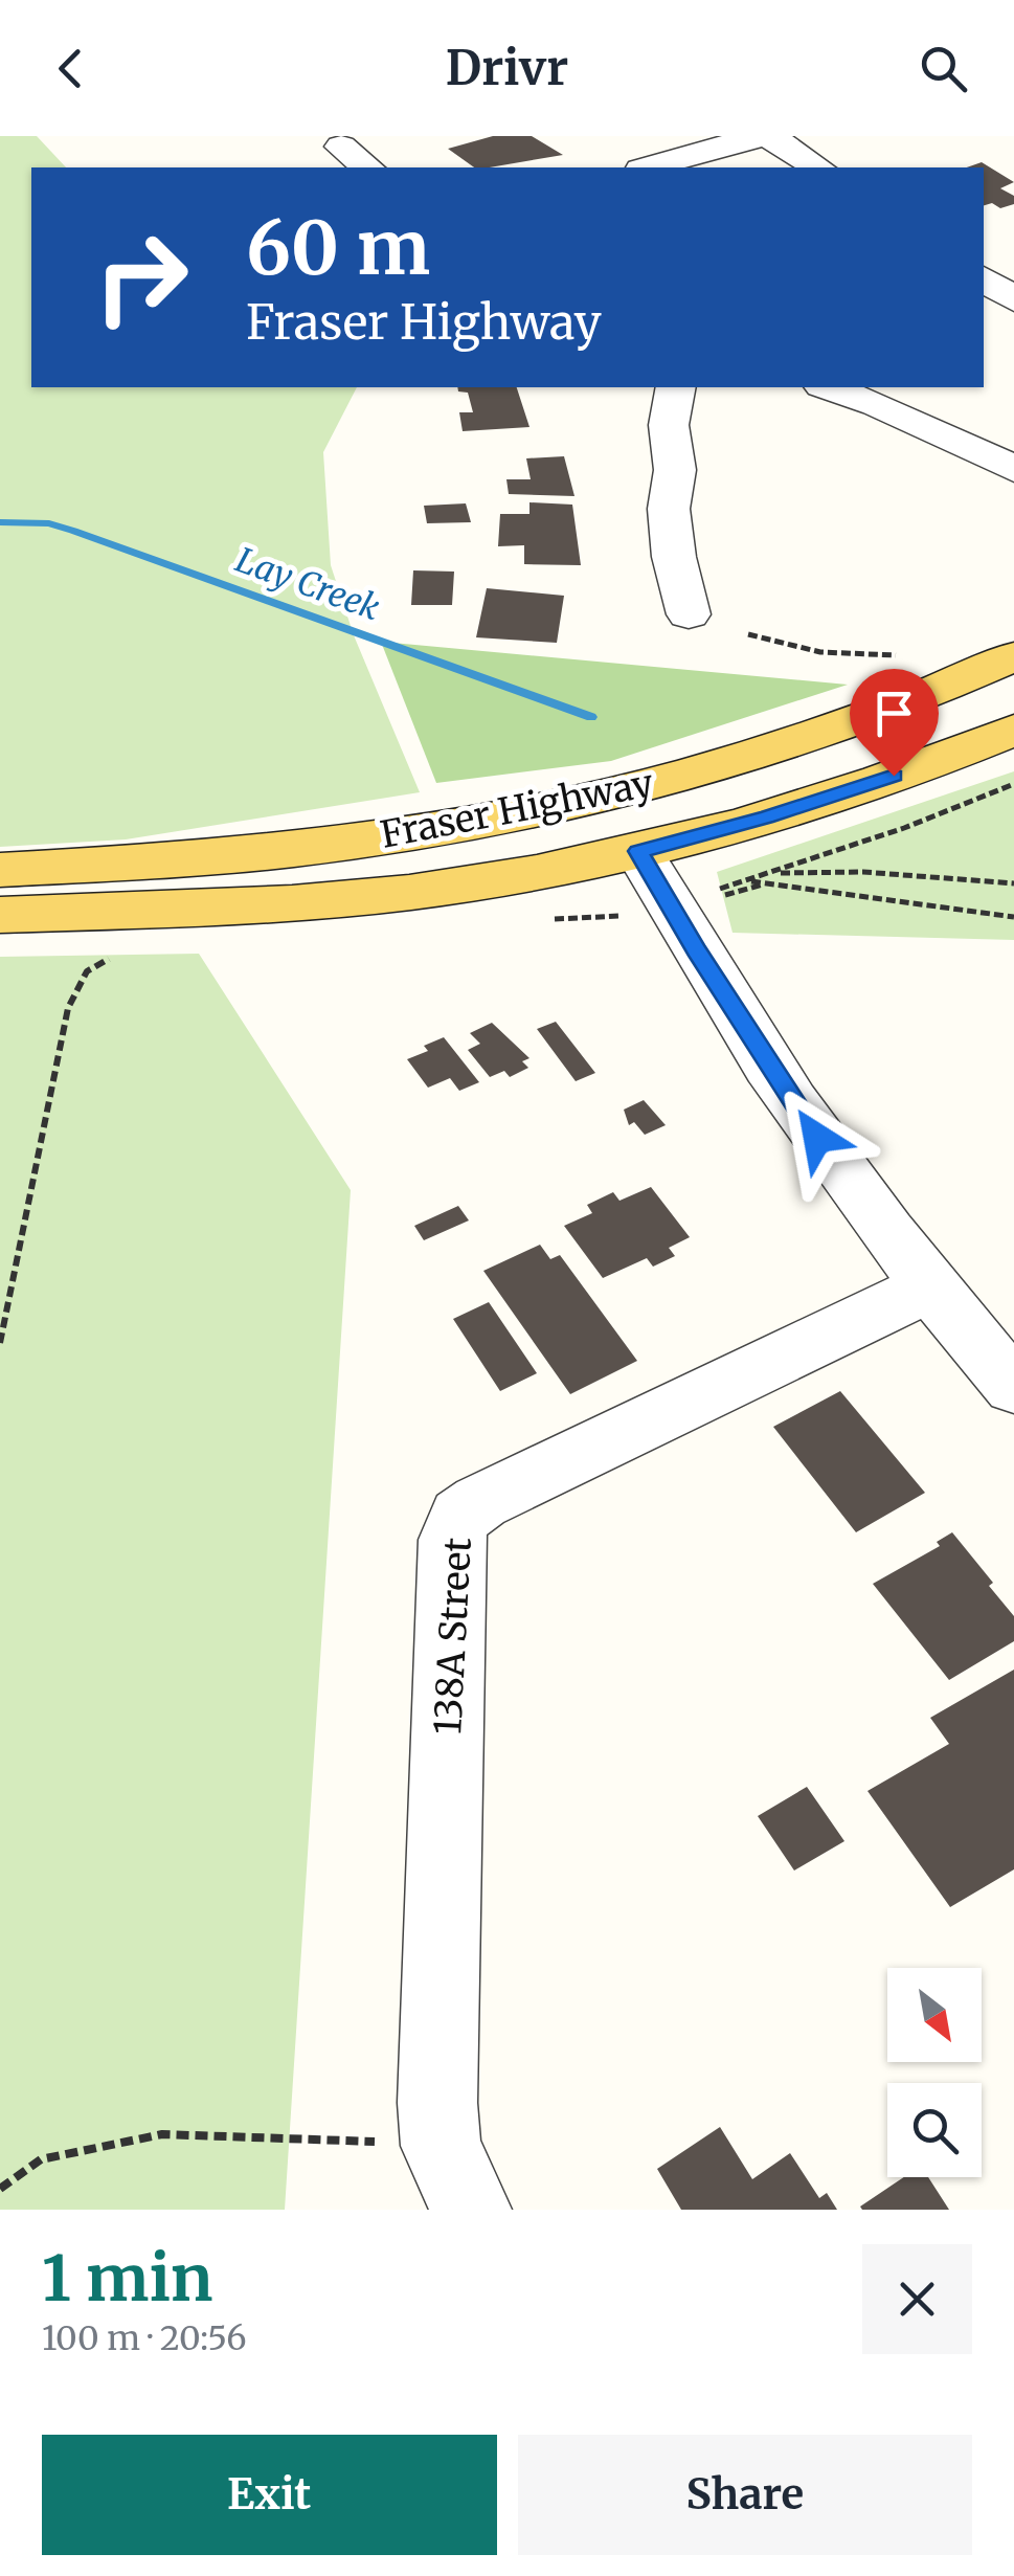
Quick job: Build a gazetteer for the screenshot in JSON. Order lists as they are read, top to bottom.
{
  "streets": {
    "main road": ["Fraser Highway"],
    "street": ["138A Street"]
  },
  "water": ["Lay Creek"],
  "north": "bottom right",
  "page": {
    "header": "Drivr",
    "turn": ["60 m", "Fraser Highway"],
    "heading": ["1 min", "100 m · 20:56"],
    "buttons": ["Exit", "Share"]
  }
}
